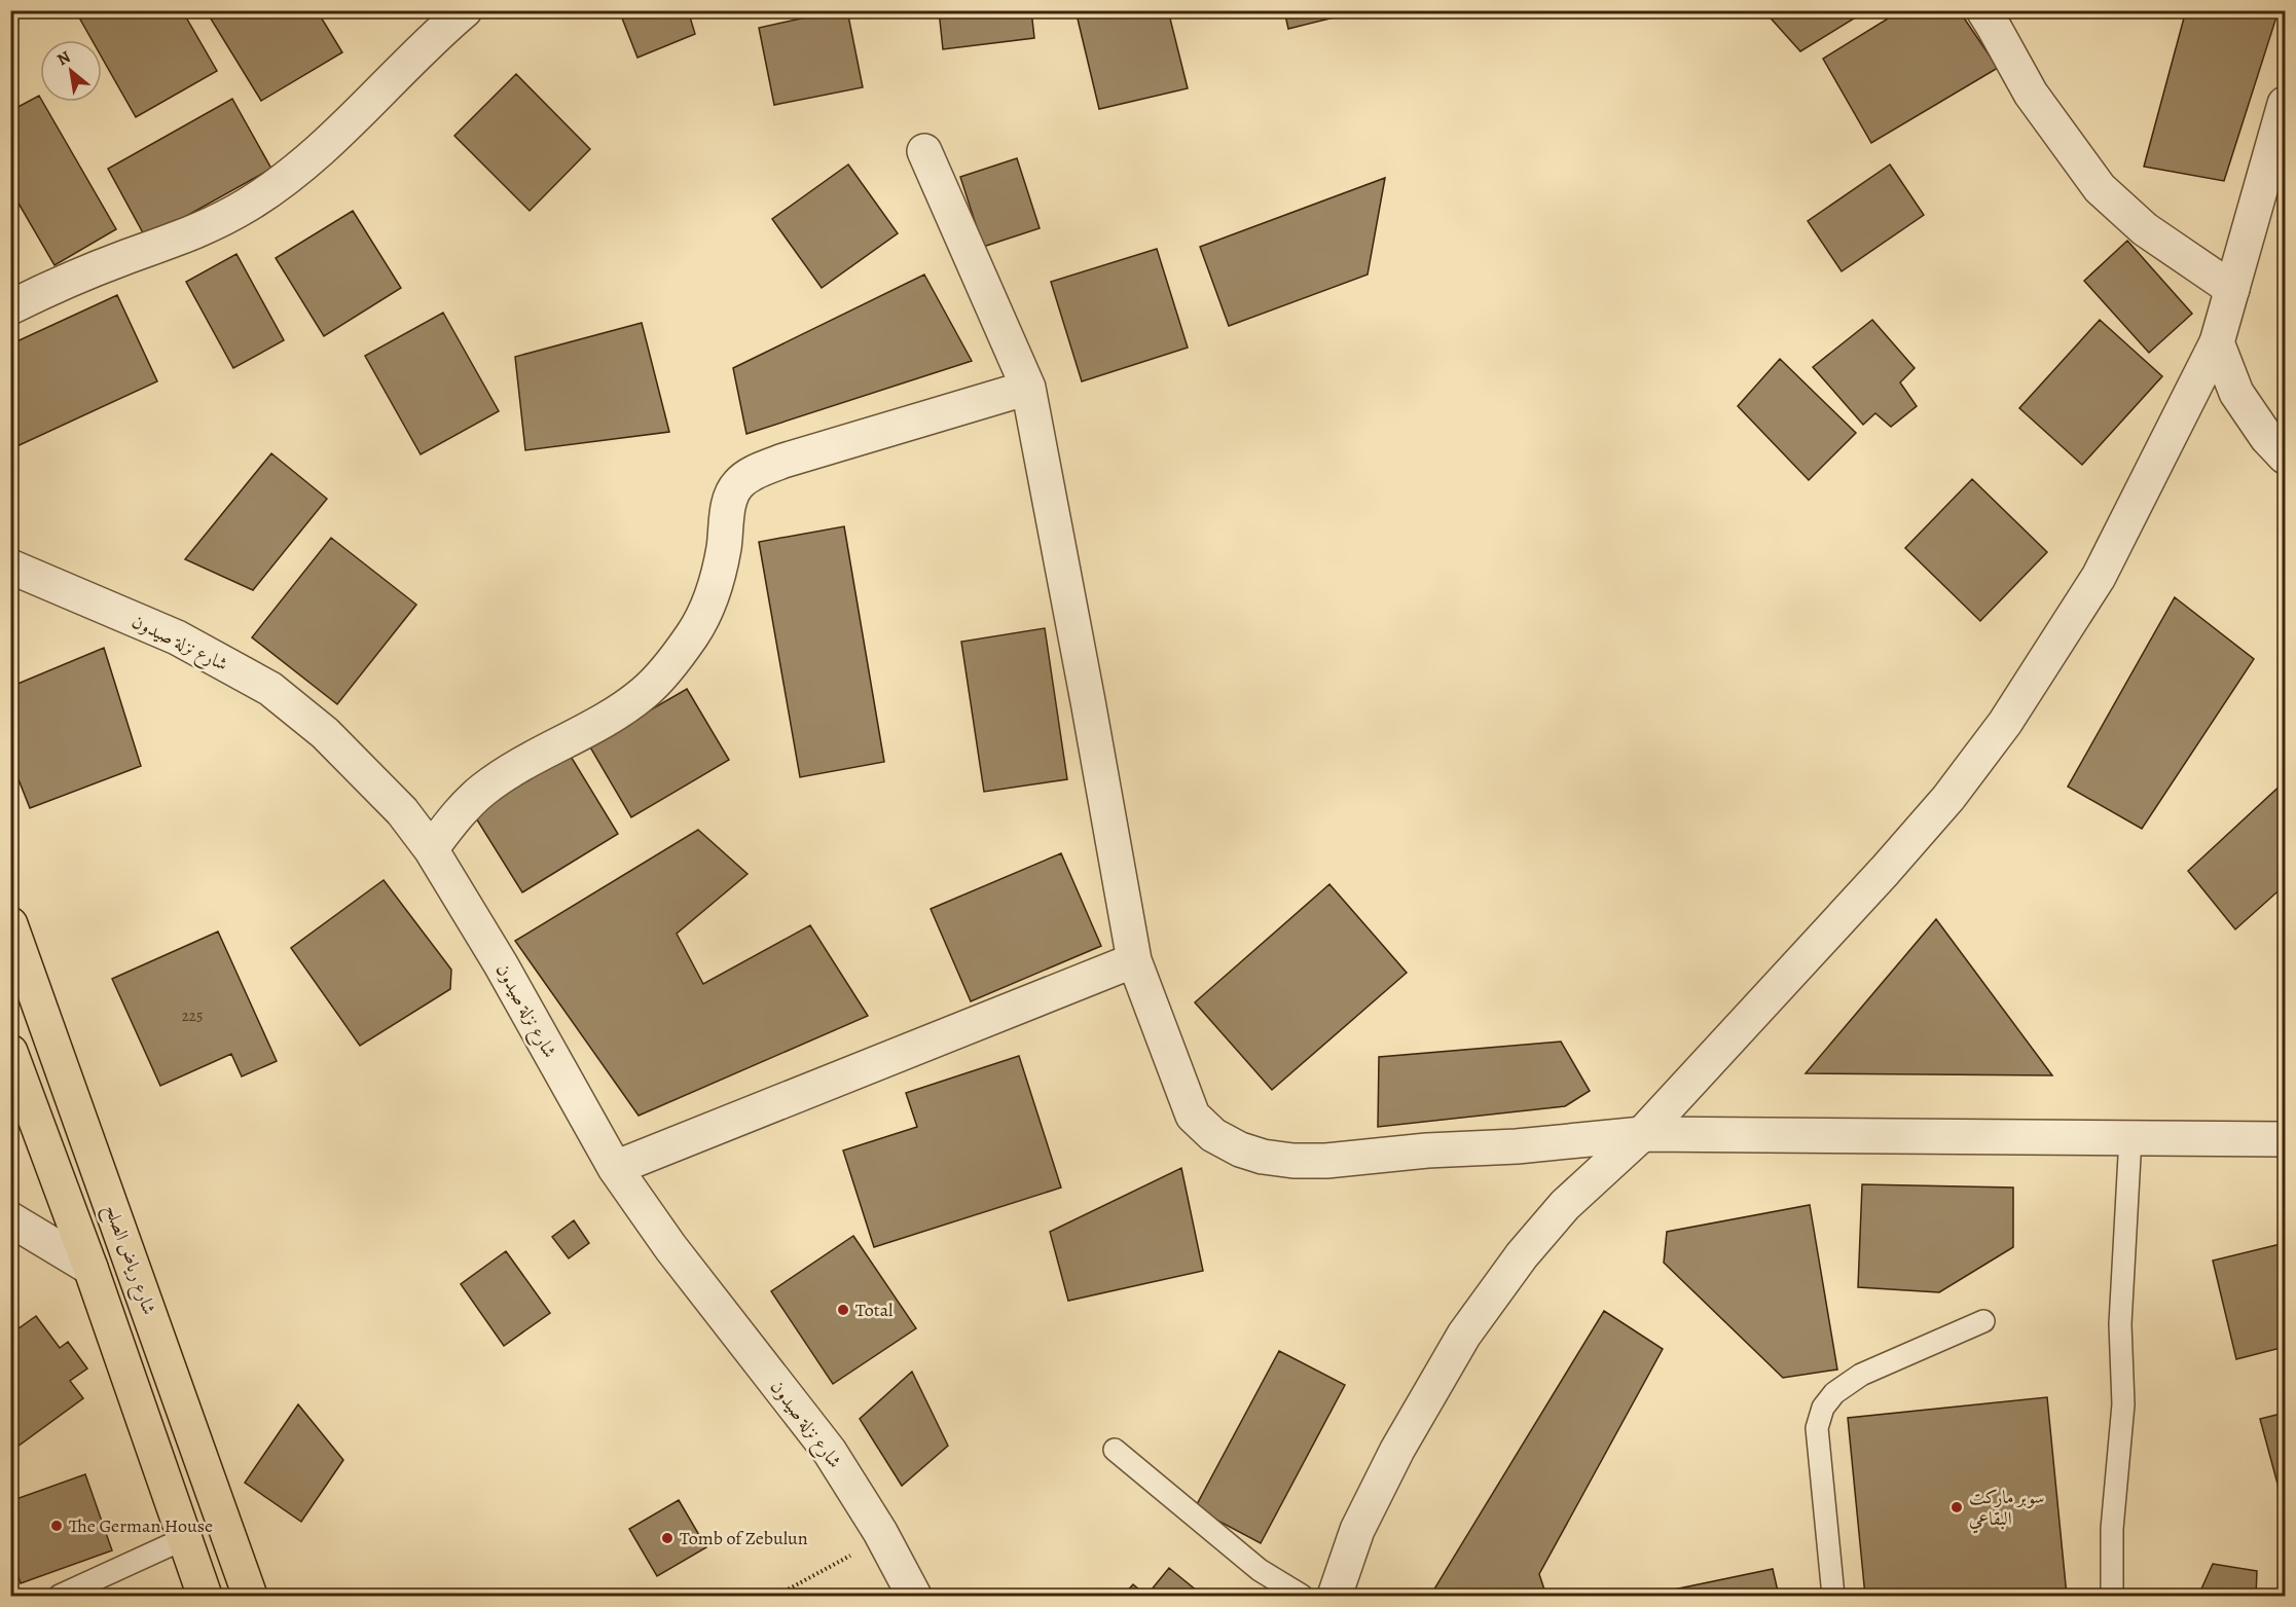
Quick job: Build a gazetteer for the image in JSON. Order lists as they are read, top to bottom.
{
  "streets": {
    "main road": ["شارع رياض الصلح"],
    "street": ["شارع نزلة صيدون"]
  },
  "places": [
    "Total",
    "سوبر ماركت البقاعي",
    "The German House",
    "Tomb of Zebulun"
  ],
  "house_numbers": ["225"],
  "north": "top left"
}
